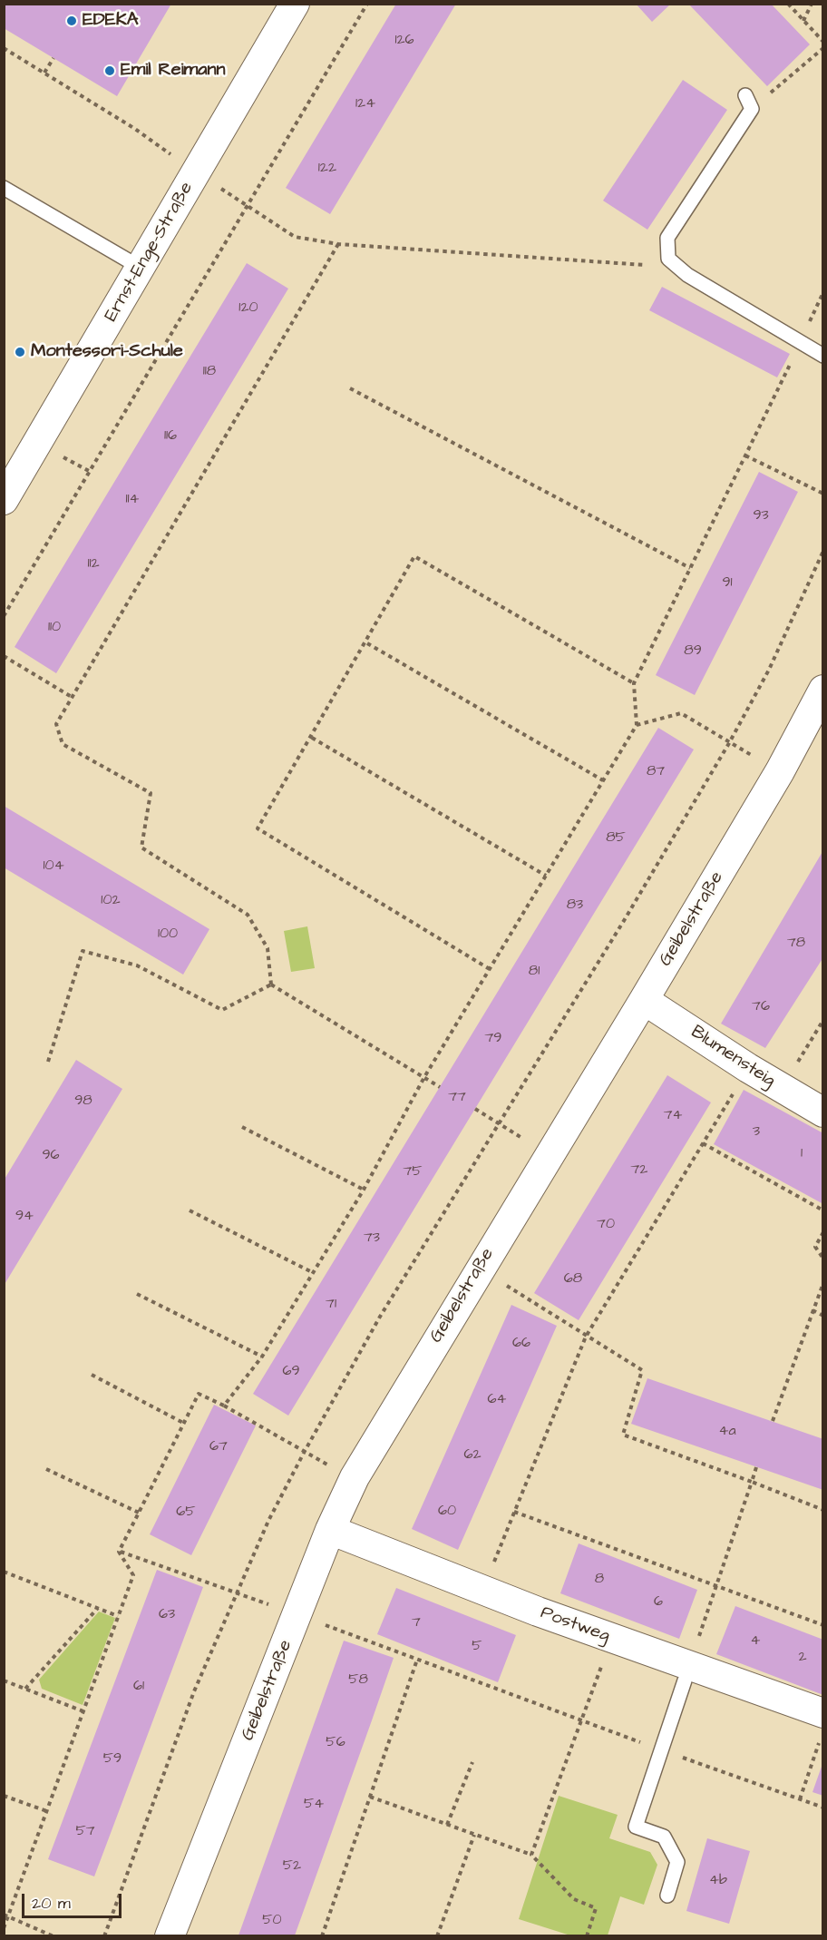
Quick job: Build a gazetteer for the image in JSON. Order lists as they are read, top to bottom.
{
  "streets": {
    "street": [
      "Ernst-Enge-Straße",
      "Geibelstraße",
      "Blumensteig",
      "Postweg"
    ]
  },
  "crossings": [
    ["Geibelstraße", "Blumensteig"],
    ["Geibelstraße", "Postweg"]
  ],
  "places": ["EDEKA", "Emil Reimann", "Montessori-Schule"],
  "house_numbers": [
    "126",
    "124",
    "122",
    "120",
    "118",
    "116",
    "114",
    "93",
    "112",
    "91",
    "110",
    "89",
    "87",
    "85",
    "104",
    "102",
    "83",
    "100",
    "78",
    "81",
    "76",
    "79",
    "77",
    "98",
    "74",
    "3",
    "1",
    "96",
    "72",
    "75",
    "94",
    "70",
    "73",
    "68",
    "71",
    "66",
    "69",
    "64",
    "4a",
    "67",
    "62",
    "60",
    "65",
    "8",
    "6",
    "63",
    "7",
    "4",
    "5",
    "2",
    "58",
    "61",
    "56",
    "59",
    "54",
    "57",
    "52",
    "4b",
    "50"
  ],
  "scale_bar": "20 m"
}
